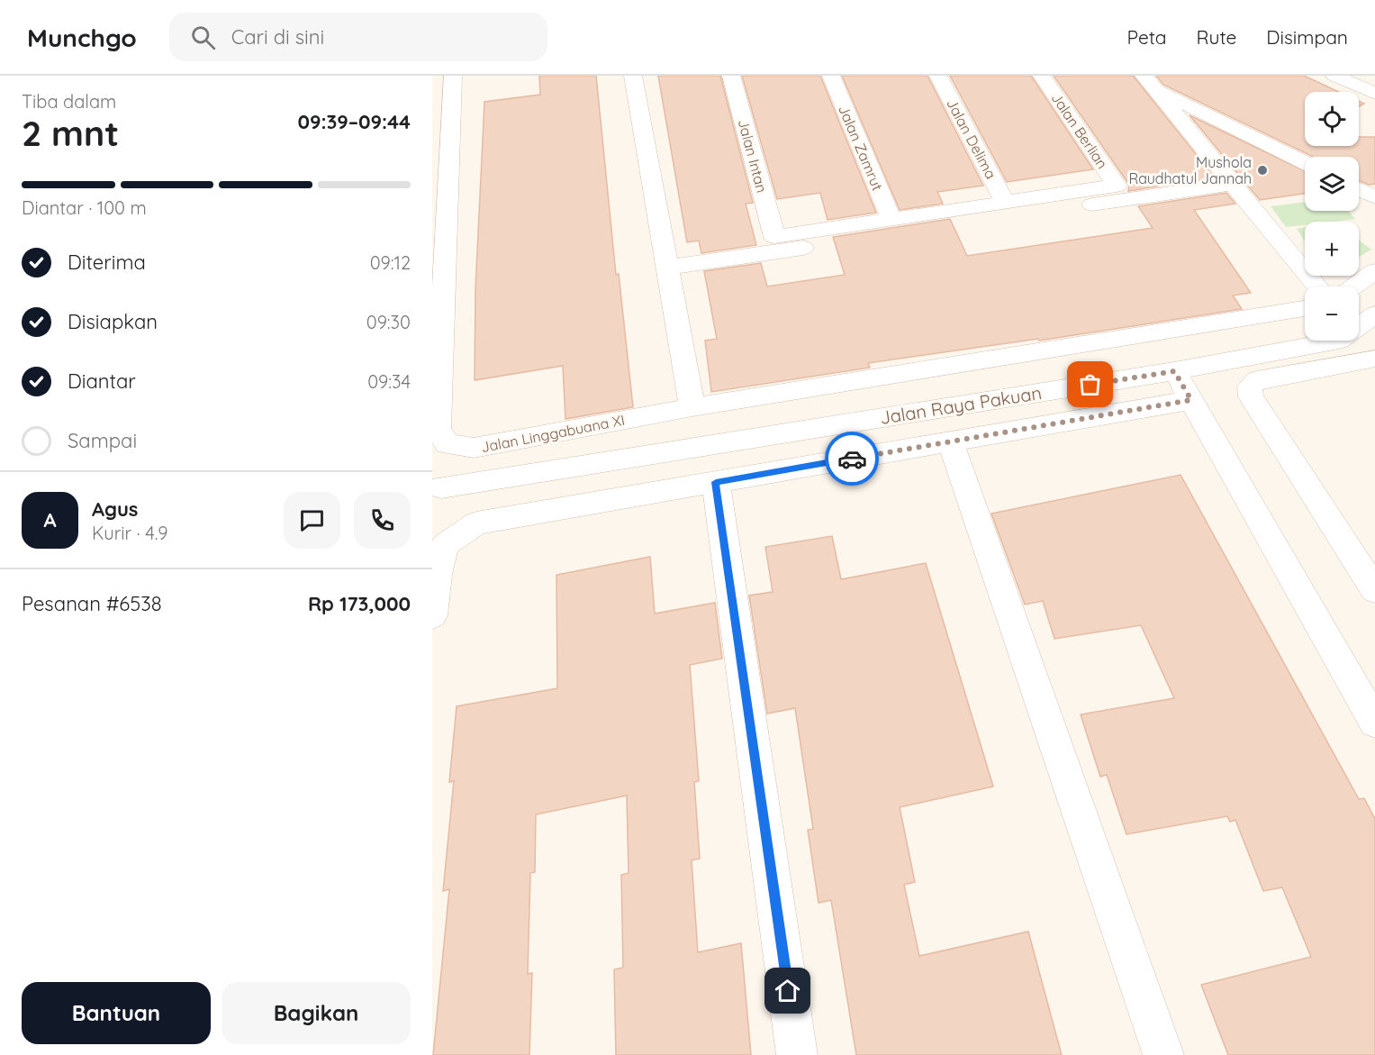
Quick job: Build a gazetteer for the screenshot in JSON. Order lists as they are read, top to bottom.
{
  "streets": {
    "street": [
      "Jalan Berlian",
      "Jalan Delima",
      "Jalan Zamrut",
      "Jalan Intan",
      "Jalan Raya Pakuan",
      "Jalan Linggabuana XI"
    ]
  },
  "crossings": [
    ["Jalan Berlian", "Jalan Delima"],
    ["Jalan Zamrut", "Jalan Intan"]
  ],
  "places": ["Mushola Raudhatul Jannah"],
  "page": {
    "header": "Munchgo",
    "search": "Cari di sini",
    "nav": ["Peta", "Rute", "Disimpan"],
    "heading": ["2 mnt", "Tiba dalam", "09:39–09:44"],
    "panel": [
      "Agus",
      "Kurir · 4.9",
      "Pesanan #6538",
      "Rp 173,000"
    ],
    "map_buttons": ["+", "−"],
    "bar": "Diantar · 100 m",
    "list": [
      ["Diterima", "09:12"],
      ["Disiapkan", "09:30"],
      ["Diantar", "09:34"],
      "Sampai"
    ],
    "round": "A",
    "buttons": ["Bantuan", "Bagikan"]
  }
}
